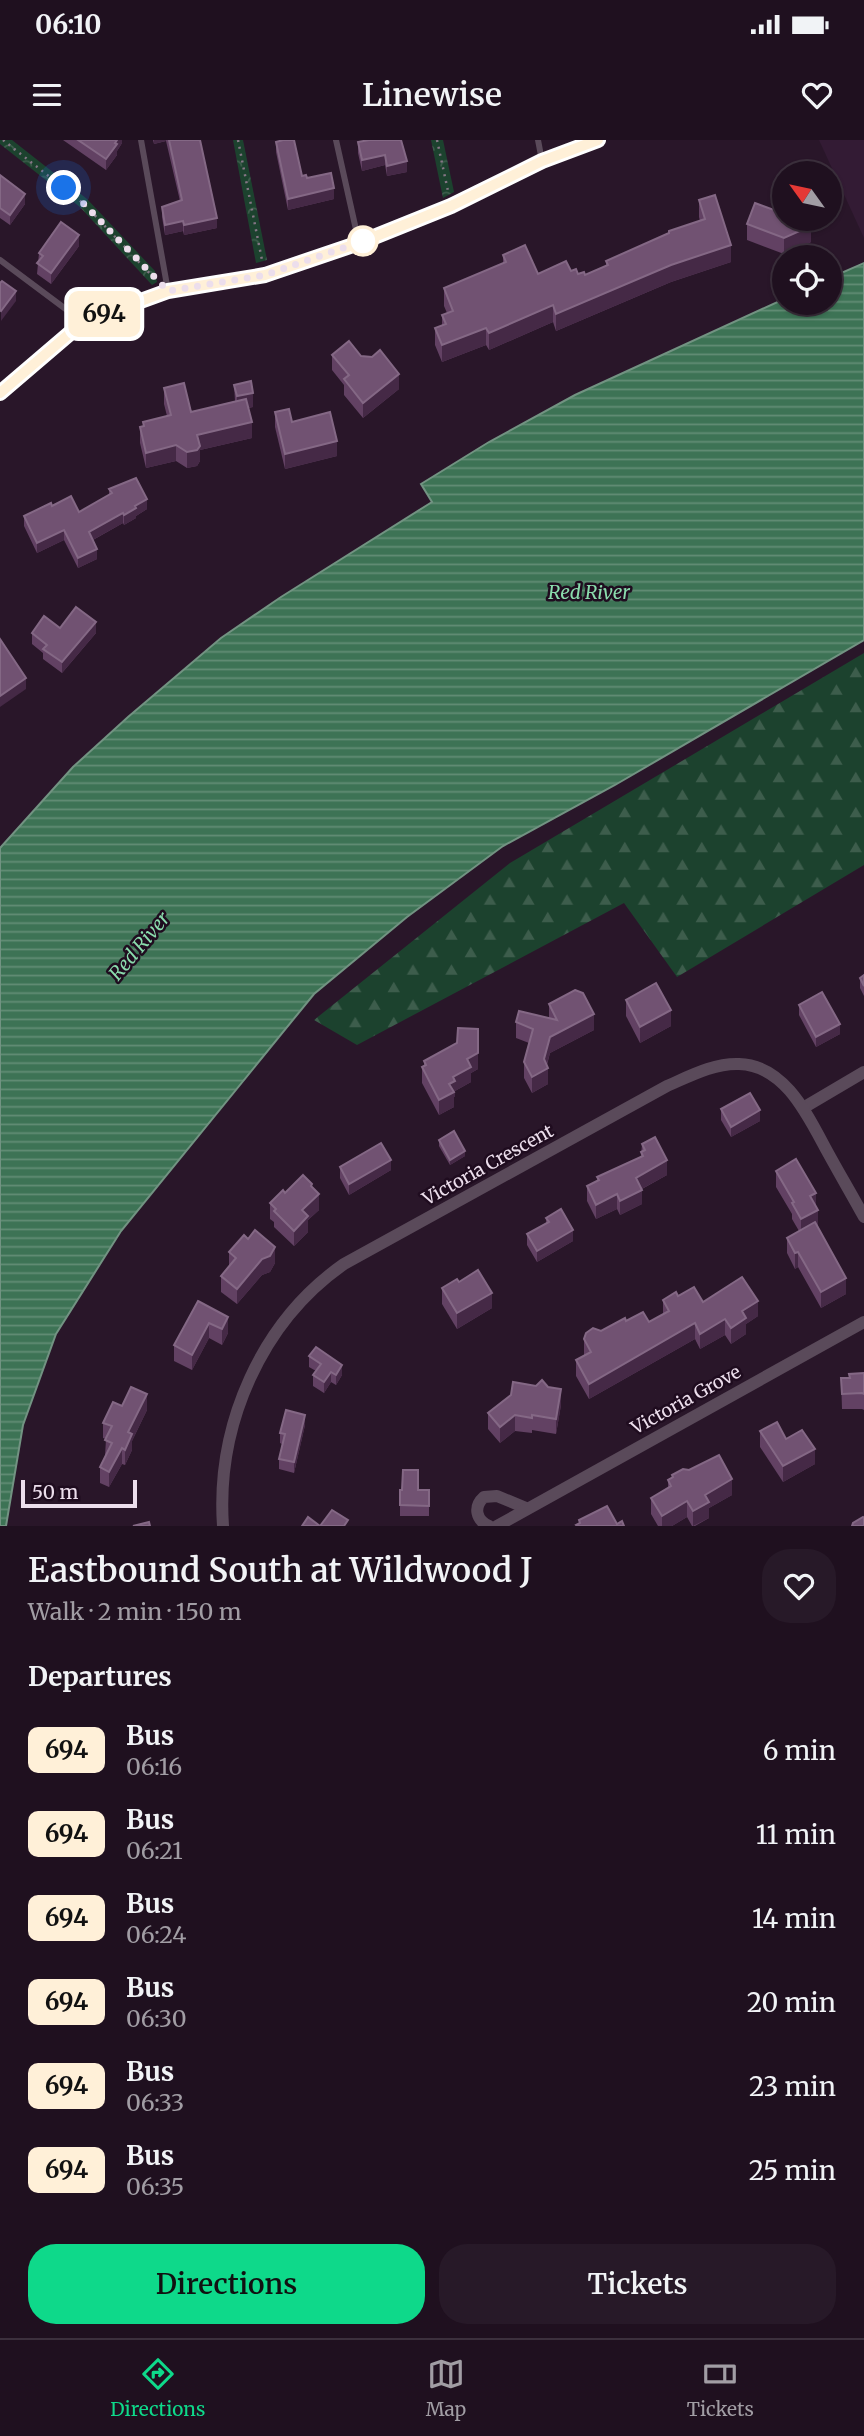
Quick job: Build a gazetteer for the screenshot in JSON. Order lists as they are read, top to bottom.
{
  "streets": {
    "street": ["Victoria Crescent", "Victoria Grove"]
  },
  "water": ["Red River"],
  "lines": ["bus line 694"],
  "scale_bar": "50 m",
  "north": "top left",
  "page": {
    "status": "06:10",
    "header": "Linewise",
    "on_map": "694",
    "scale": "50 m",
    "heading": [
      ["Eastbound South at Wildwood J", "Walk · 2 min · 150 m"],
      "Departures"
    ],
    "list": [
      {
        "mark": "694",
        "name": "Bus",
        "note": "06:16",
        "value": "6 min"
      },
      {
        "mark": "694",
        "name": "Bus",
        "note": "06:21",
        "value": "11 min"
      },
      {
        "mark": "694",
        "name": "Bus",
        "note": "06:24",
        "value": "14 min"
      },
      {
        "mark": "694",
        "name": "Bus",
        "note": "06:30",
        "value": "20 min"
      },
      {
        "mark": "694",
        "name": "Bus",
        "note": "06:33",
        "value": "23 min"
      },
      {
        "mark": "694",
        "name": "Bus",
        "note": "06:35",
        "value": "25 min"
      }
    ],
    "buttons": ["Directions", "Tickets"],
    "tabs": ["Directions", "Map", "Tickets"]
  }
}
